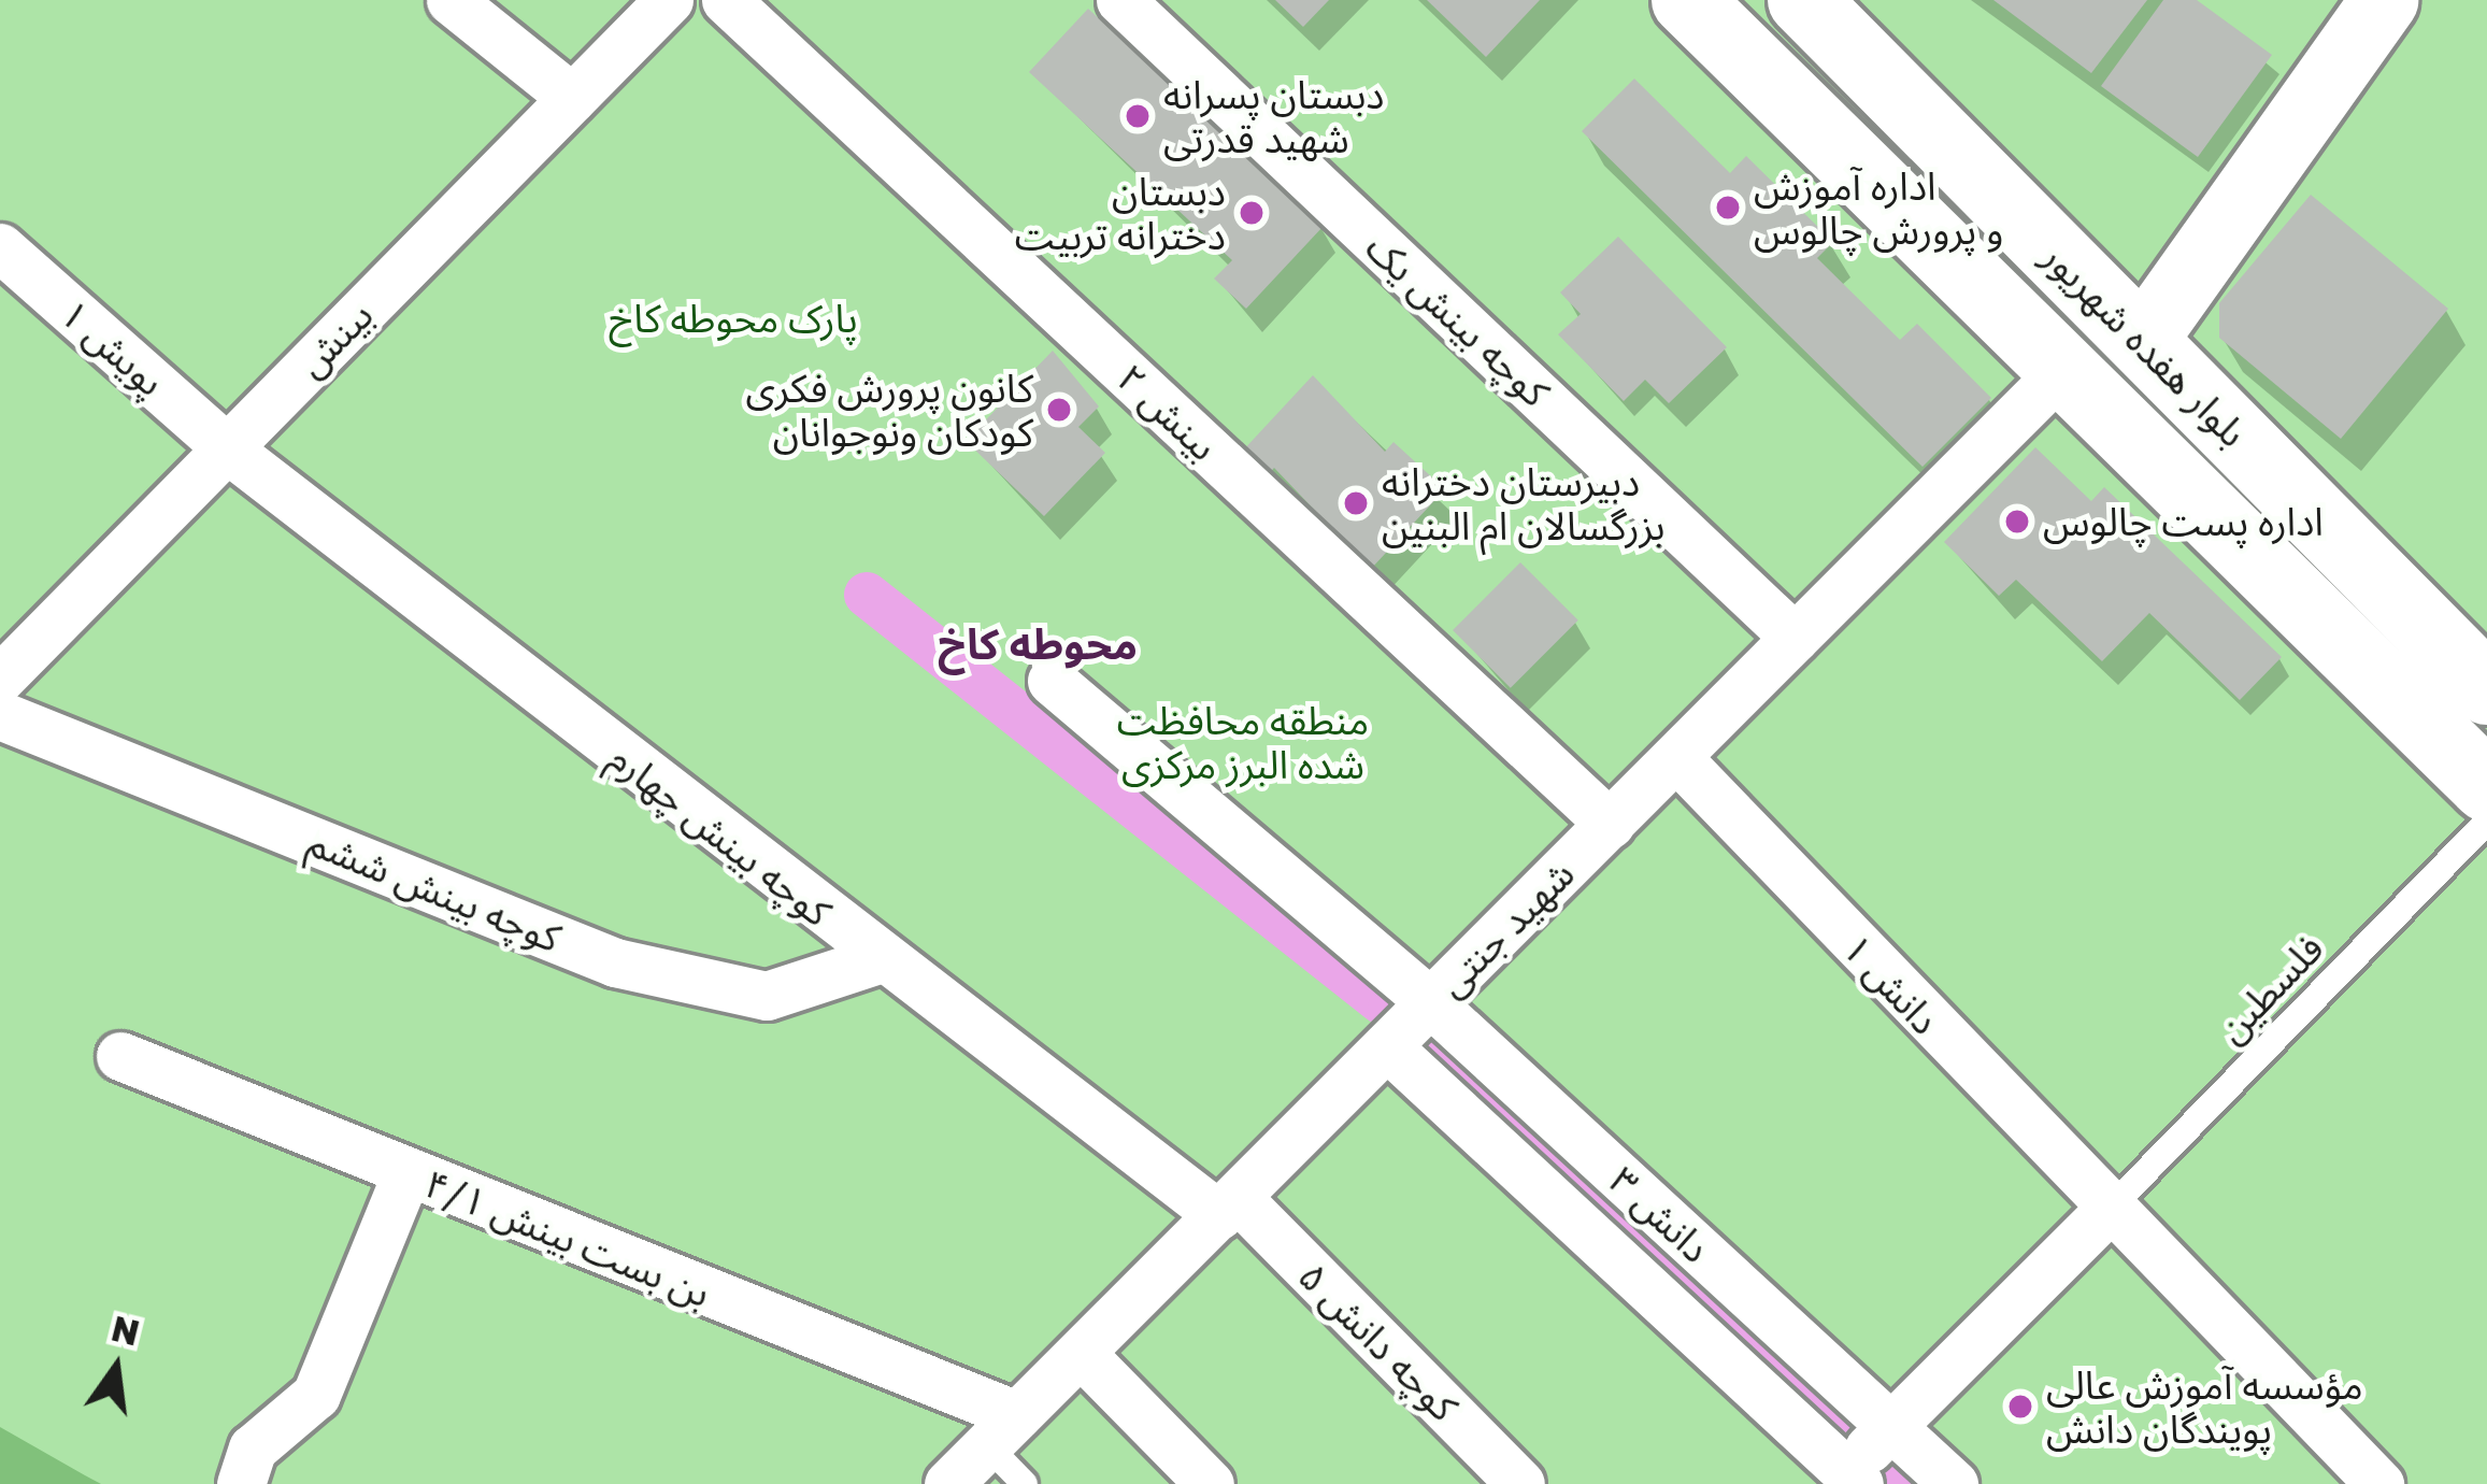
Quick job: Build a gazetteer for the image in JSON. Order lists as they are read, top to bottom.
{
  "streets": {
    "main road": ["بلوار هفده شهریور"],
    "street": [
      "کوچه بینش یک",
      "بینش",
      "پویش ۱",
      "بینش ۲",
      "کوچه بینش چهارم",
      "کوچه بینش ششم",
      "شهید جنتی",
      "دانش ۱",
      "دانش ۳",
      "بن بست بینش ۴/۱",
      "کوچه دانش ۵"
    ],
    "lane": ["فلسطین"]
  },
  "crossings": [
    ["کوچه بینش یک", "شهید جنتی"],
    ["بینش", "پویش ۱"],
    ["بینش", "کوچه بینش چهارم"],
    ["بلوار هفده شهریور", "شهید جنتی"],
    ["پویش ۱", "کوچه بینش چهارم"],
    ["بینش ۲", "شهید جنتی"],
    ["کوچه بینش چهارم", "کوچه بینش ششم"],
    ["کوچه بینش چهارم", "شهید جنتی"],
    ["کوچه بینش چهارم", "کوچه دانش ۵"],
    ["شهید جنتی", "دانش ۱"],
    ["شهید جنتی", "دانش ۳"],
    ["شهید جنتی", "بن بست بینش ۴/۱"],
    ["شهید جنتی", "کوچه دانش ۵"],
    ["دانش ۱", "فلسطین"]
  ],
  "districts": ["محوطه کاخ"],
  "parks": ["پارک محوطه کاخ", "منطقه محافظت شده البرز مرکزی"],
  "places": [
    "دبستان پسرانه شهید قدرتی",
    "اداره آموزش و پرورش چالوس",
    "دبستان دخترانه تربیت",
    "کانون پرورش فکری کودکان ونوجوانان",
    "دبیرستان دخترانه بزرگسالان ام البنین",
    "اداره پست چالوس",
    "مؤسسه آموزش عالی پویندگان دانش"
  ],
  "north": "top"
}
